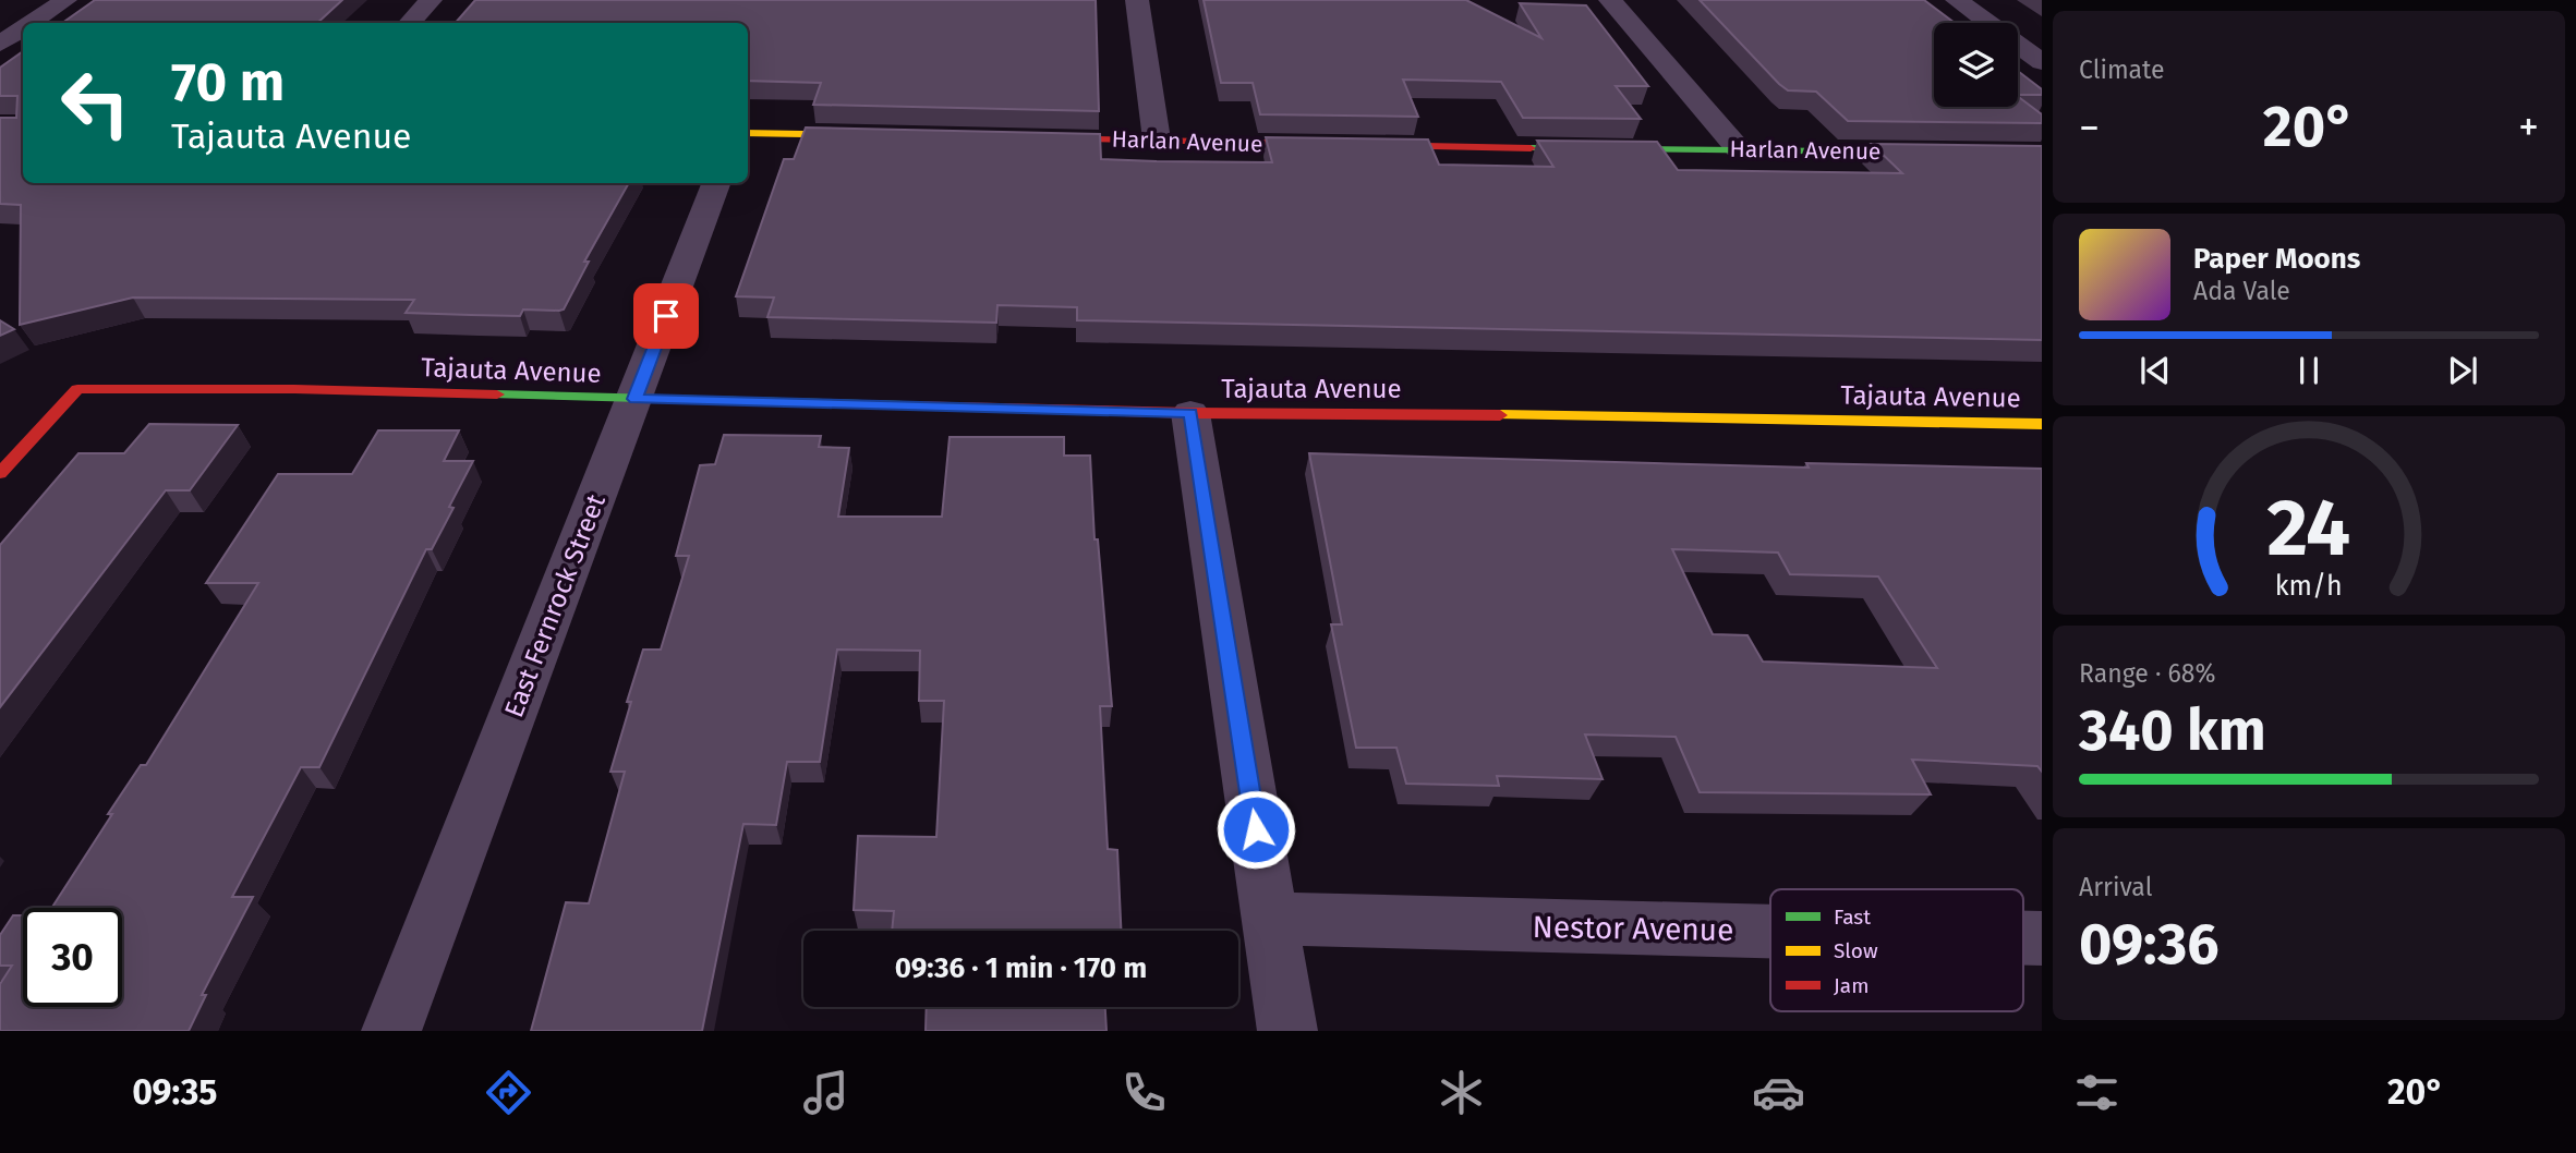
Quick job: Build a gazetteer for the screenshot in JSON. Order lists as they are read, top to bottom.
{
  "streets": {
    "street": [
      "Harlan Avenue",
      "Tajauta Avenue",
      "East Fernrock Street",
      "Nestor Avenue"
    ]
  },
  "crossings": [
    ["Tajauta Avenue", "East Fernrock Street"]
  ],
  "legend": ["Fast", "Slow", "Jam"],
  "page": {
    "tile": [
      "Climate",
      ["Range · 68%", "340 km"],
      ["Arrival", "09:36"]
    ],
    "turn": ["70 m", "Tajauta Avenue"],
    "heat": ["−", "20°", "+"],
    "song": ["Paper Moons", "Ada Vale"],
    "limit": "30",
    "trip": "09:36 · 1 min · 170 m",
    "tabs": ["09:35", "20°"],
    "gauge": ["24", "km/h"]
  }
}
